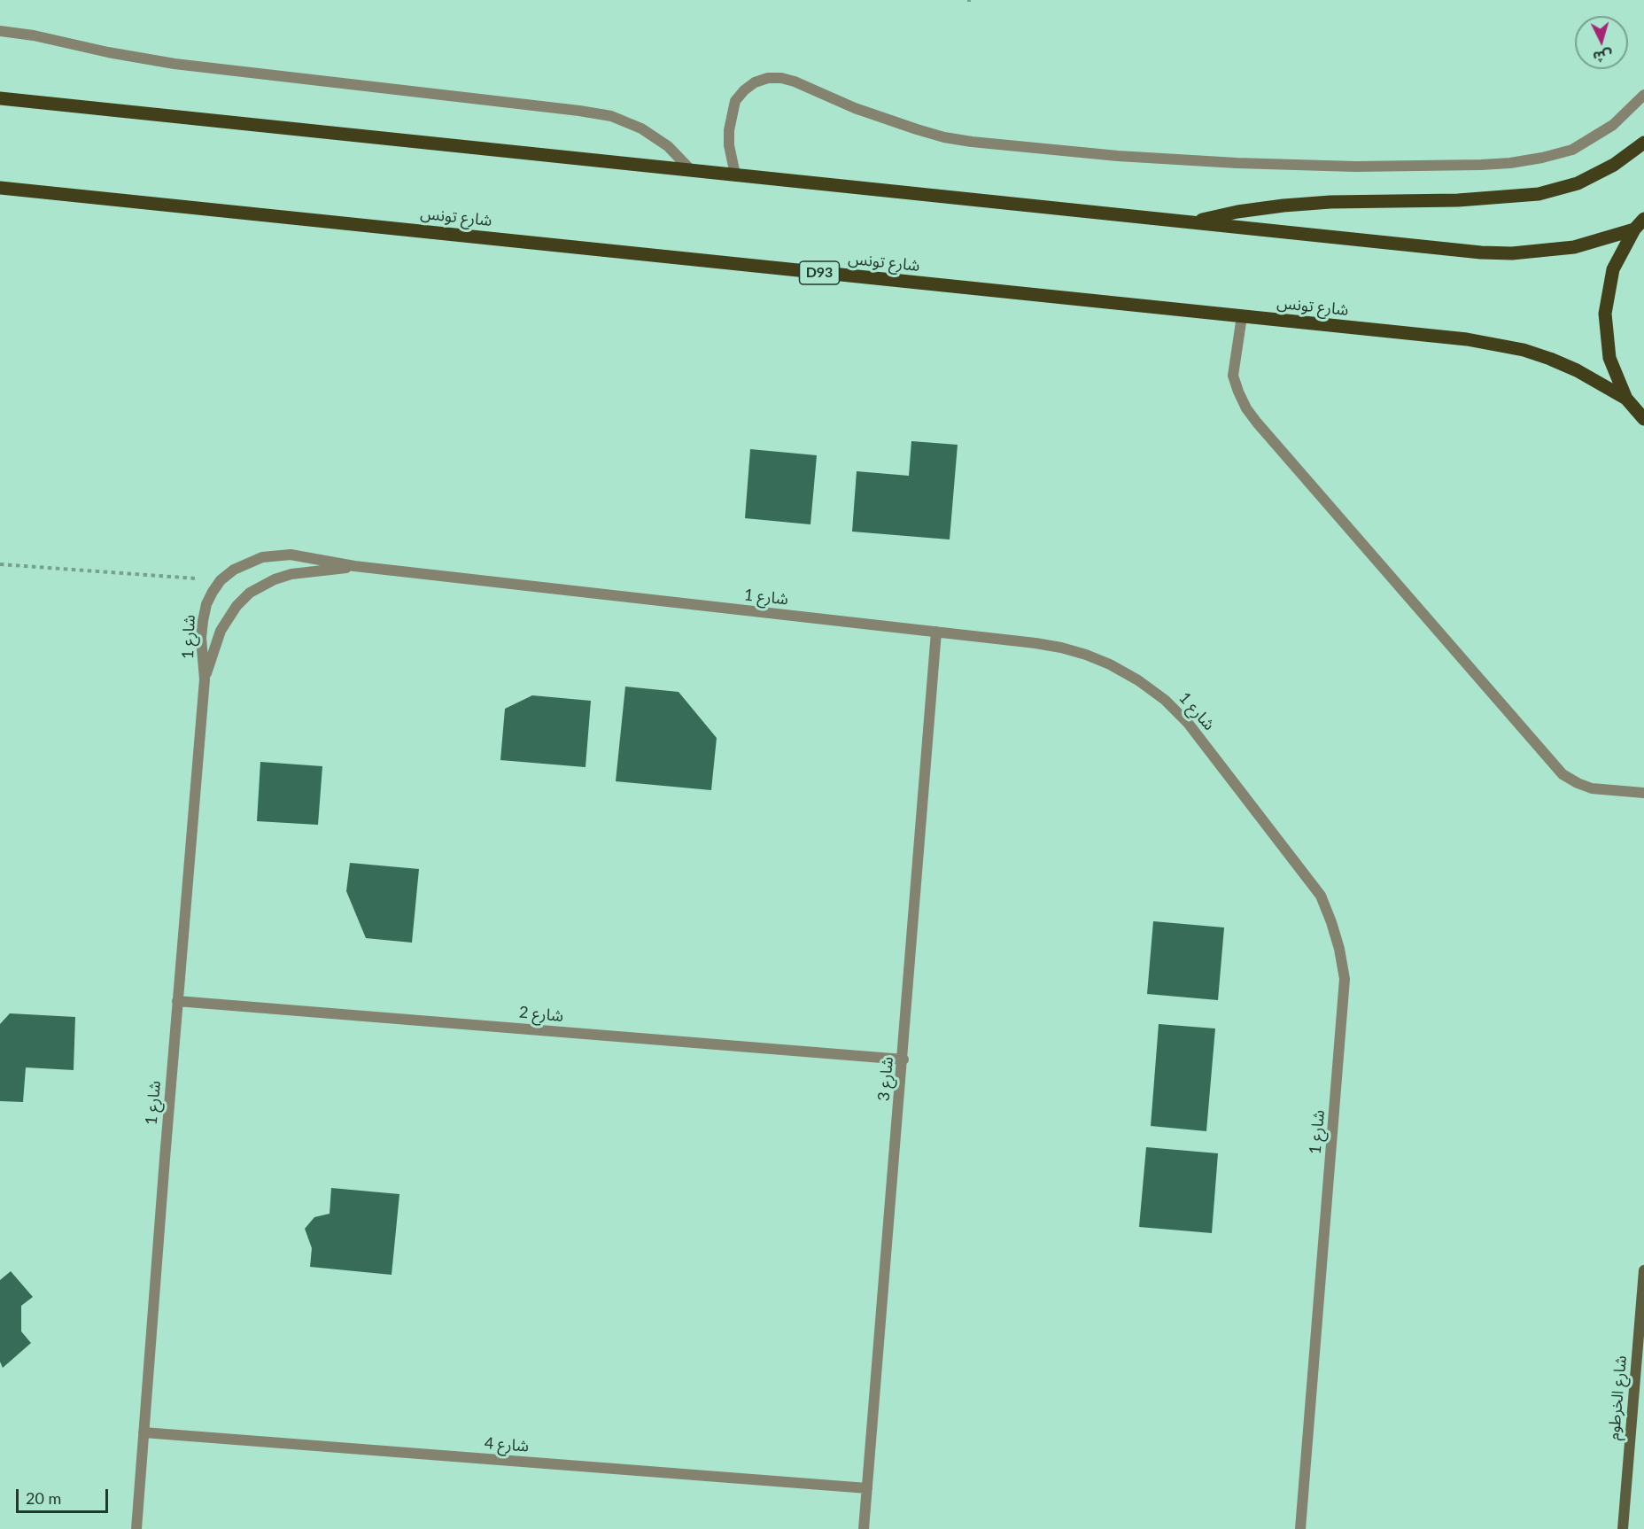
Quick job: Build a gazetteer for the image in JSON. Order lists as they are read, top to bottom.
{
  "streets": {
    "main road": ["شارع تونس", "D93", "شارع الخرطوم"],
    "street": [
      "شارع 1",
      "شارع 2",
      "شارع 3",
      "شارع 4"
    ]
  },
  "crossings": [
    ["شارع 1", "شارع 2"],
    ["شارع 1", "شارع 3"],
    ["شارع 1", "شارع 4"],
    ["شارع 2", "شارع 3"],
    ["شارع 3", "شارع 4"]
  ],
  "scale_bar": "20 m",
  "north": "bottom"
}
